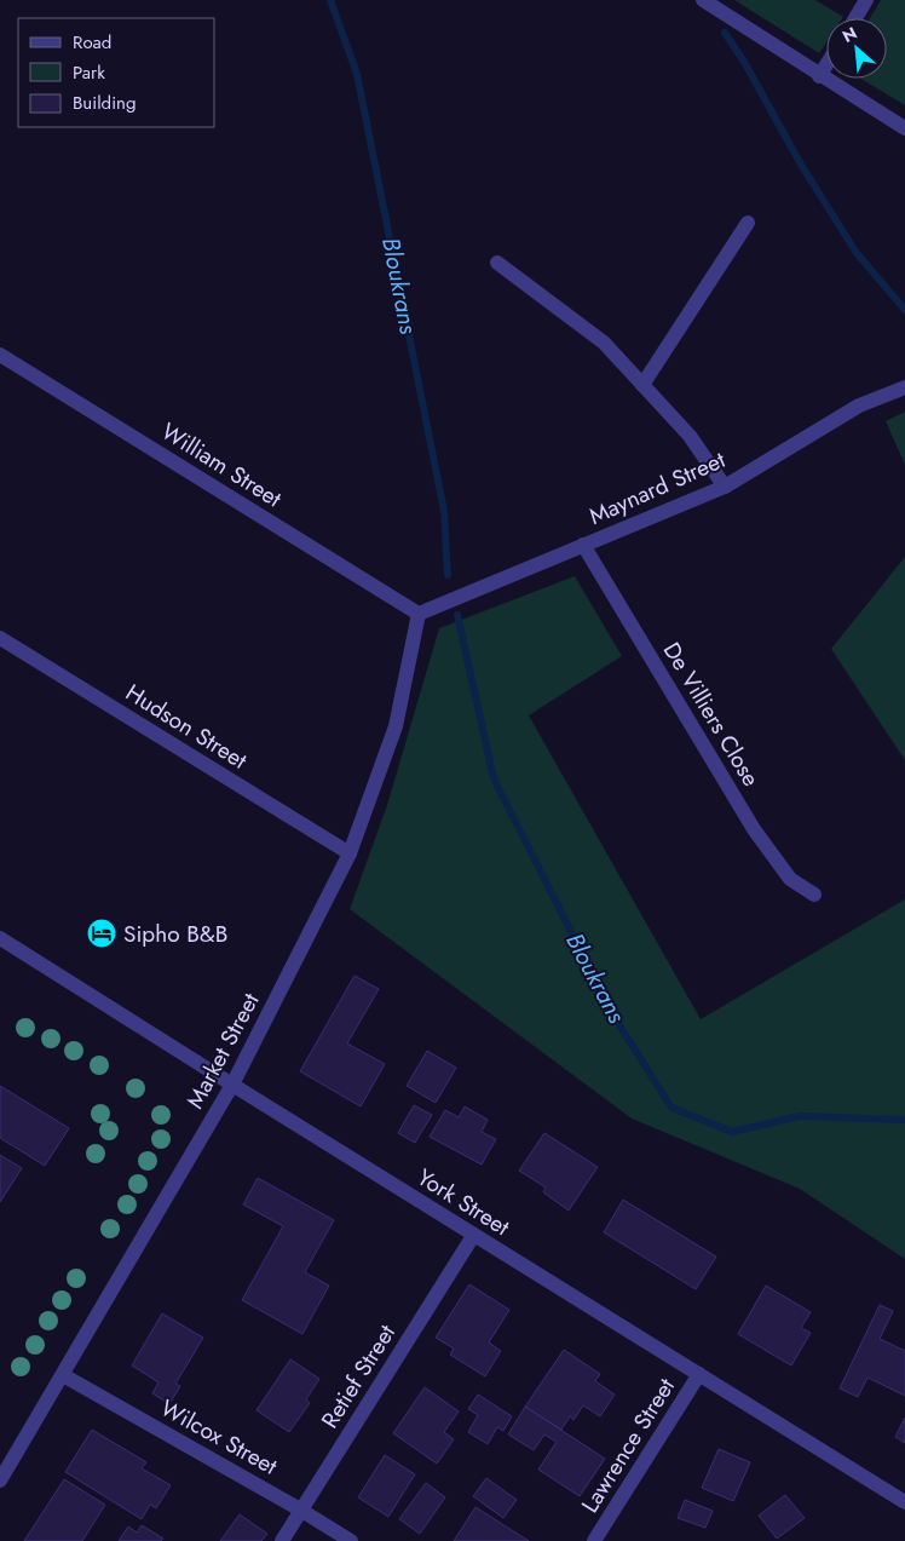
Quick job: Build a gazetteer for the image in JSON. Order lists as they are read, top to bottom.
{
  "streets": {
    "street": [
      "William Street",
      "Maynard Street",
      "De Villiers Close",
      "Hudson Street",
      "Market Street",
      "York Street",
      "Retief Street",
      "Wilcox Street",
      "Lawrence Street"
    ]
  },
  "crossings": [
    ["William Street", "Maynard Street"],
    ["William Street", "Market Street"],
    ["Maynard Street", "De Villiers Close"],
    ["Maynard Street", "Market Street"],
    ["Hudson Street", "Market Street"],
    ["Market Street", "York Street"],
    ["Market Street", "Wilcox Street"],
    ["York Street", "Retief Street"],
    ["York Street", "Lawrence Street"],
    ["Retief Street", "Wilcox Street"]
  ],
  "water": ["Bloukrans"],
  "places": {
    "hotel": ["Sipho B&B"]
  },
  "legend": ["Road", "Park", "Building"],
  "north": "top left"
}
